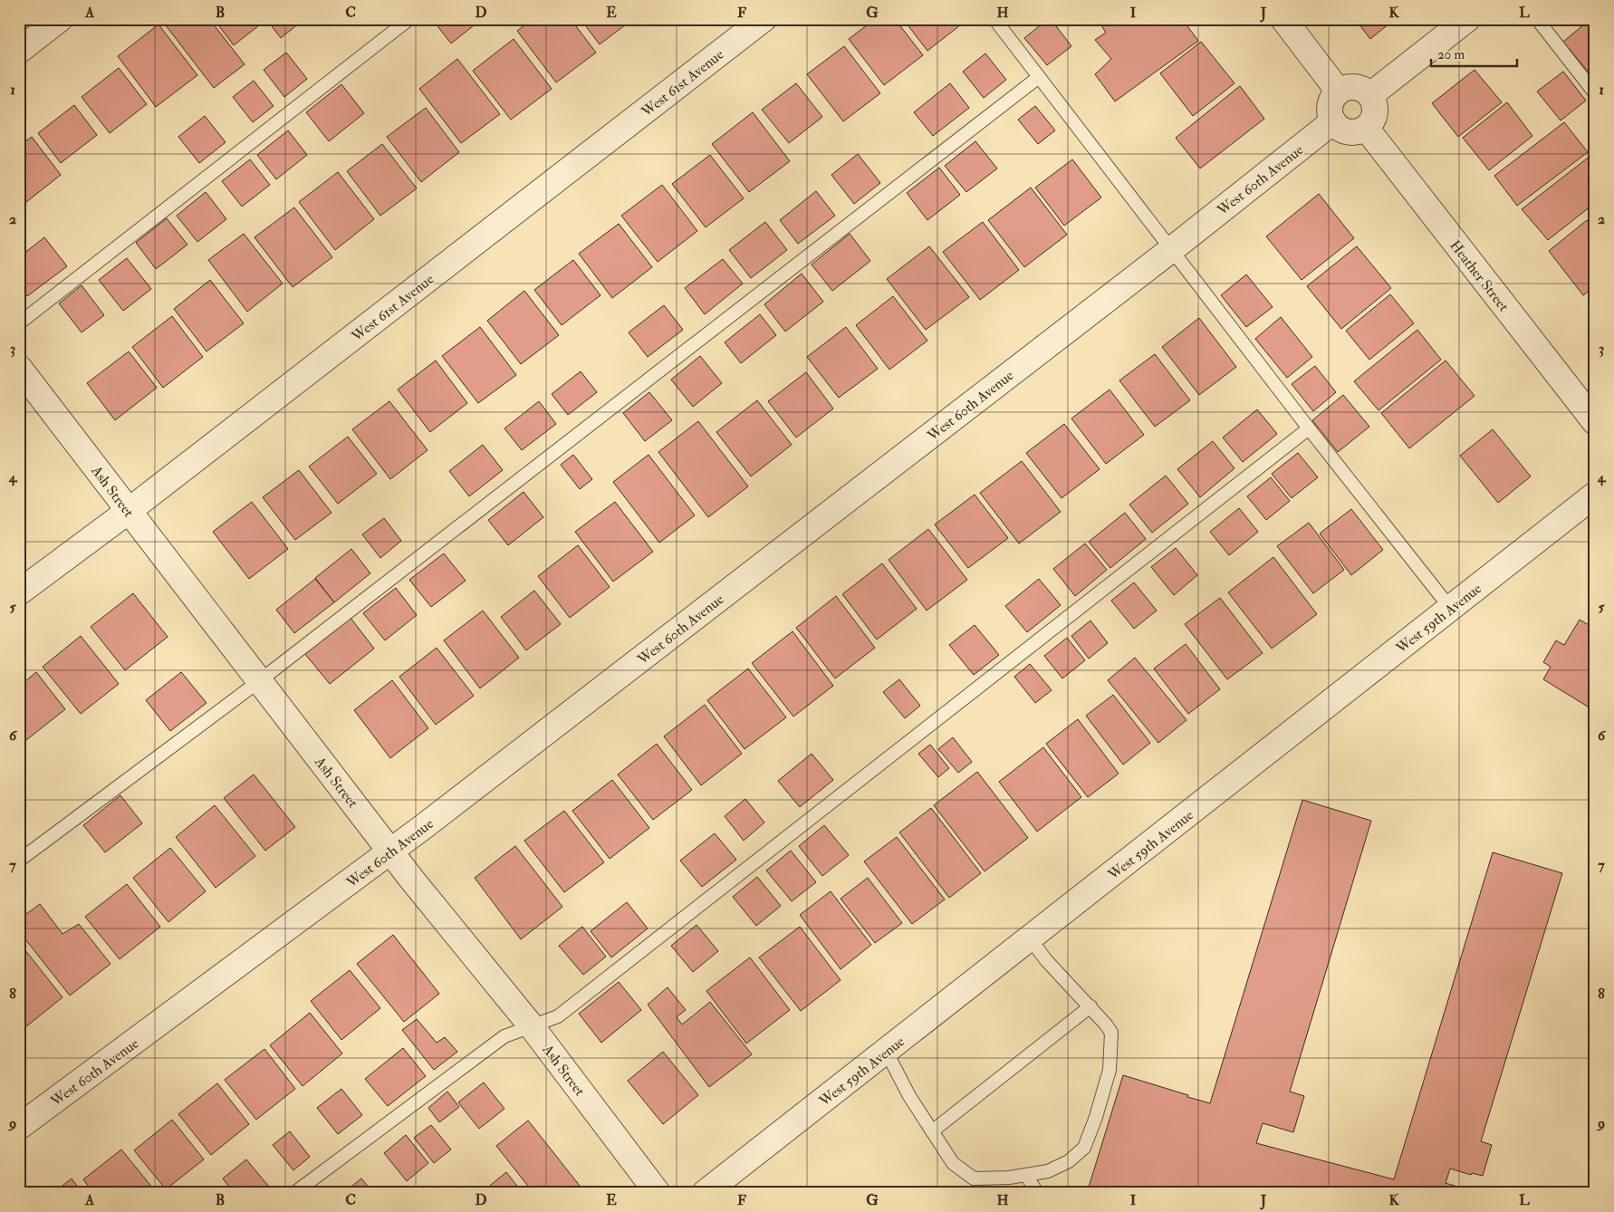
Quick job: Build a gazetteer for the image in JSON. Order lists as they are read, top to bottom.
{
  "streets": {
    "street": [
      "West 61st Avenue",
      "West 60th Avenue",
      "Heather Street",
      "Ash Street",
      "West 59th Avenue"
    ]
  },
  "crossings": [
    ["West 61st Avenue", "Ash Street"],
    ["West 60th Avenue", "Heather Street"],
    ["West 60th Avenue", "Ash Street"]
  ],
  "scale_bar": "20 m",
  "grid": {
    "columns": [
      "A",
      "B",
      "C",
      "D",
      "E",
      "F",
      "G",
      "H",
      "I",
      "J",
      "K",
      "L"
    ],
    "rows": [
      "1",
      "2",
      "3",
      "4",
      "5",
      "6",
      "7",
      "8",
      "9"
    ]
  }
}
